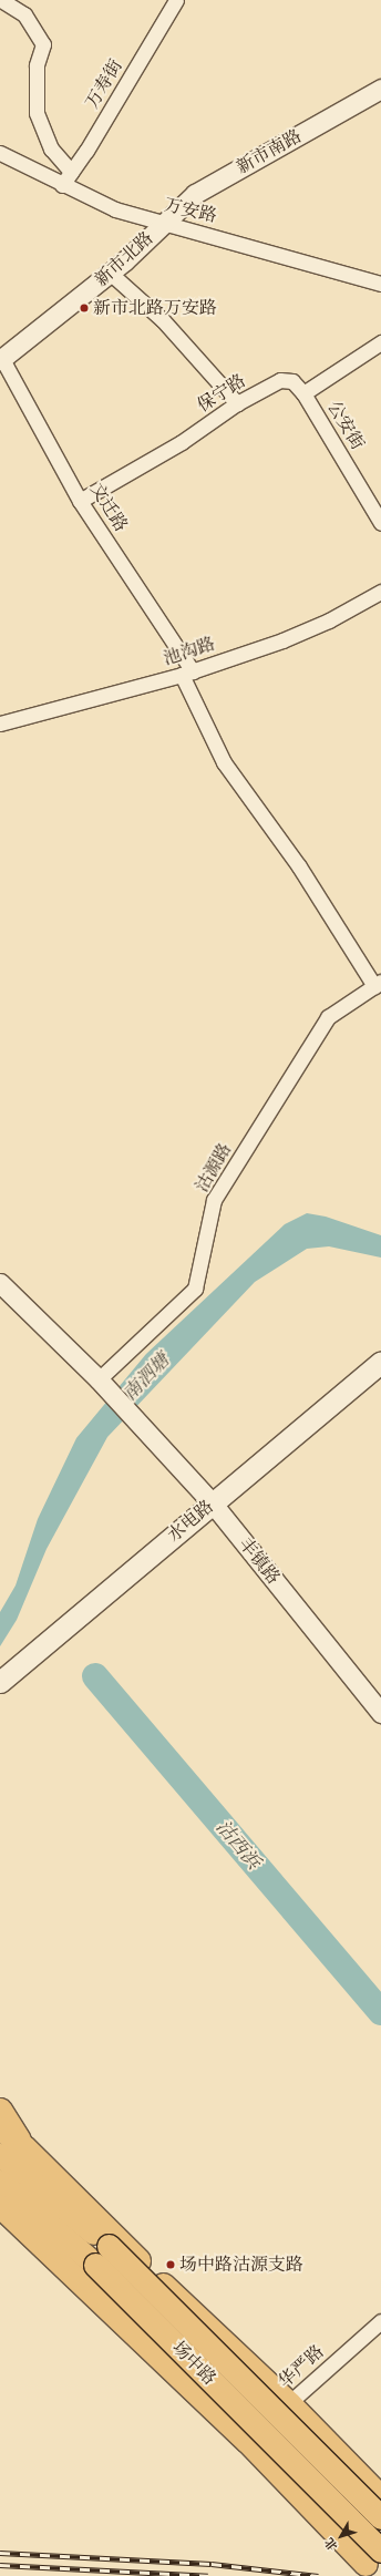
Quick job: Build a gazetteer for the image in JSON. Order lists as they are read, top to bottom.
{
  "streets": {
    "main road": ["水电路", "场中路"],
    "street": [
      "万寿街",
      "新市南路",
      "万安路",
      "新市北路",
      "保宁路",
      "公安街",
      "文迁路",
      "池沟路",
      "沽源路",
      "丰镇路",
      "华严路"
    ]
  },
  "crossings": [
    ["万寿街", "万安路"],
    ["新市南路", "万安路"],
    ["新市南路", "新市北路"],
    ["万安路", "新市北路"],
    ["新市北路", "文迁路"],
    ["保宁路", "公安街"],
    ["保宁路", "文迁路"],
    ["文迁路", "池沟路"],
    ["文迁路", "沽源路"],
    ["沽源路", "丰镇路"],
    ["水电路", "丰镇路"],
    ["场中路", "华严路"]
  ],
  "water": ["南泗塘", "沽西浜"],
  "places": ["新市北路万安路", "场中路沽源支路"],
  "north": "bottom left"
}
